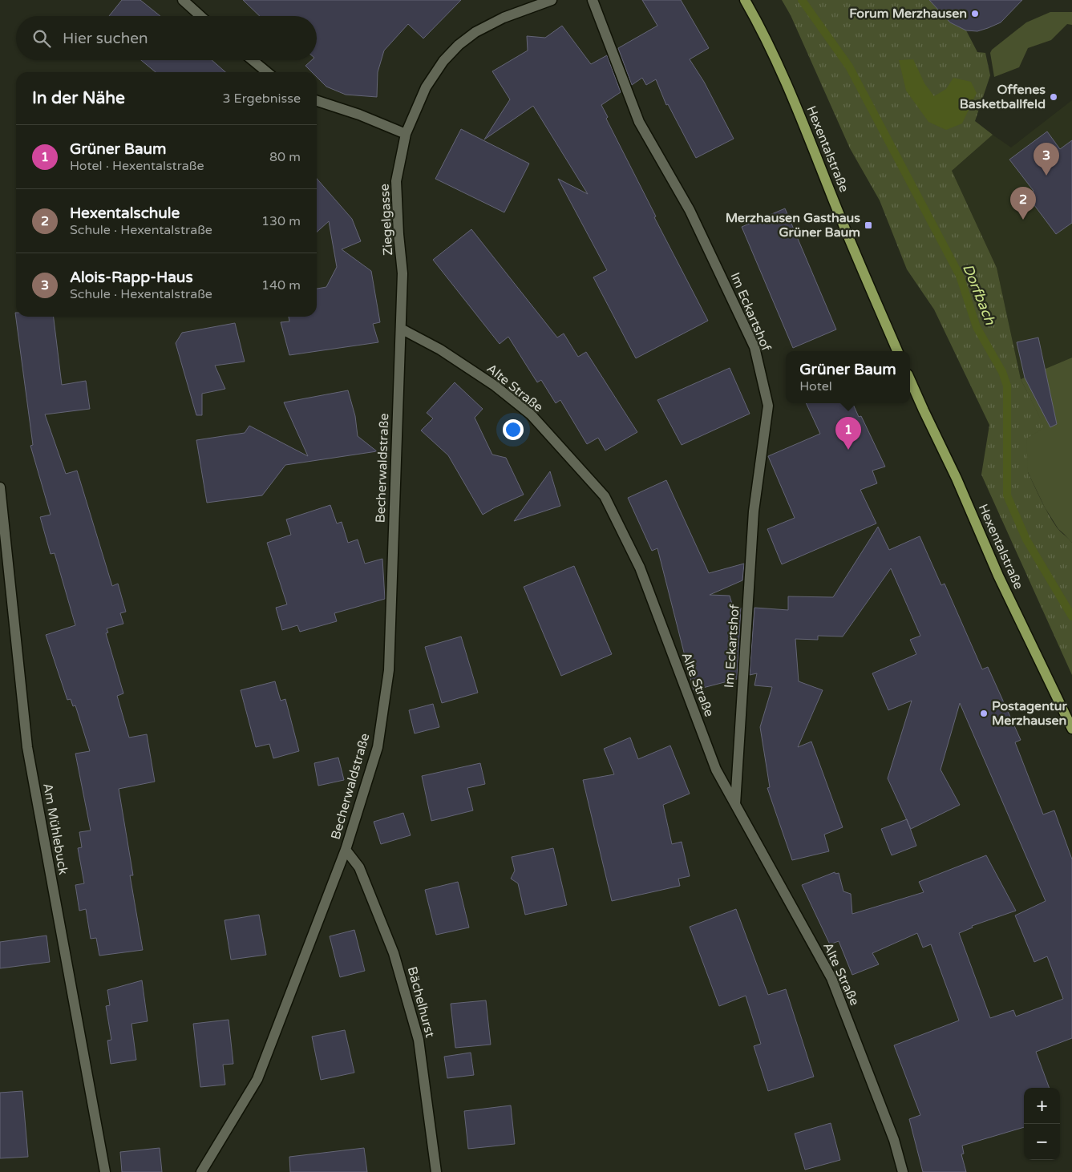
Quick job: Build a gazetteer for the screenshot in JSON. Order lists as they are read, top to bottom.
{
  "streets": {
    "main road": ["Hexentalstraße"],
    "street": [
      "Ziegelgasse",
      "Im Eckartshof",
      "Alte Straße",
      "Becherwaldstraße",
      "Am Mühlebuck",
      "Bächelhurst"
    ]
  },
  "crossings": [
    ["Ziegelgasse", "Alte Straße"],
    ["Ziegelgasse", "Becherwaldstraße"],
    ["Im Eckartshof", "Alte Straße"],
    ["Alte Straße", "Becherwaldstraße"],
    ["Becherwaldstraße", "Bächelhurst"]
  ],
  "water": ["Dorfbach"],
  "places": {
    "other": ["Forum Merzhausen", "Offenes Basketballfeld", "Postagentur Merzhausen"],
    "transit": ["Merzhausen Gasthaus Grüner Baum"]
  },
  "page": {
    "search": "Hier suchen",
    "heading": ["In der Nähe", "3 Ergebnisse"],
    "list": [
      {
        "mark": "1",
        "name": "Grüner Baum",
        "note": "Hotel · Hexentalstraße",
        "value": "80 m"
      },
      {
        "mark": "2",
        "name": "Hexentalschule",
        "note": "Schule · Hexentalstraße",
        "value": "130 m"
      },
      {
        "mark": "3",
        "name": "Alois-Rapp-Haus",
        "note": "Schule · Hexentalstraße",
        "value": "140 m"
      }
    ],
    "pins": ["3", "2", "1"],
    "popup": ["Grüner Baum", "Hotel"],
    "map_buttons": ["+", "−"]
  }
}
